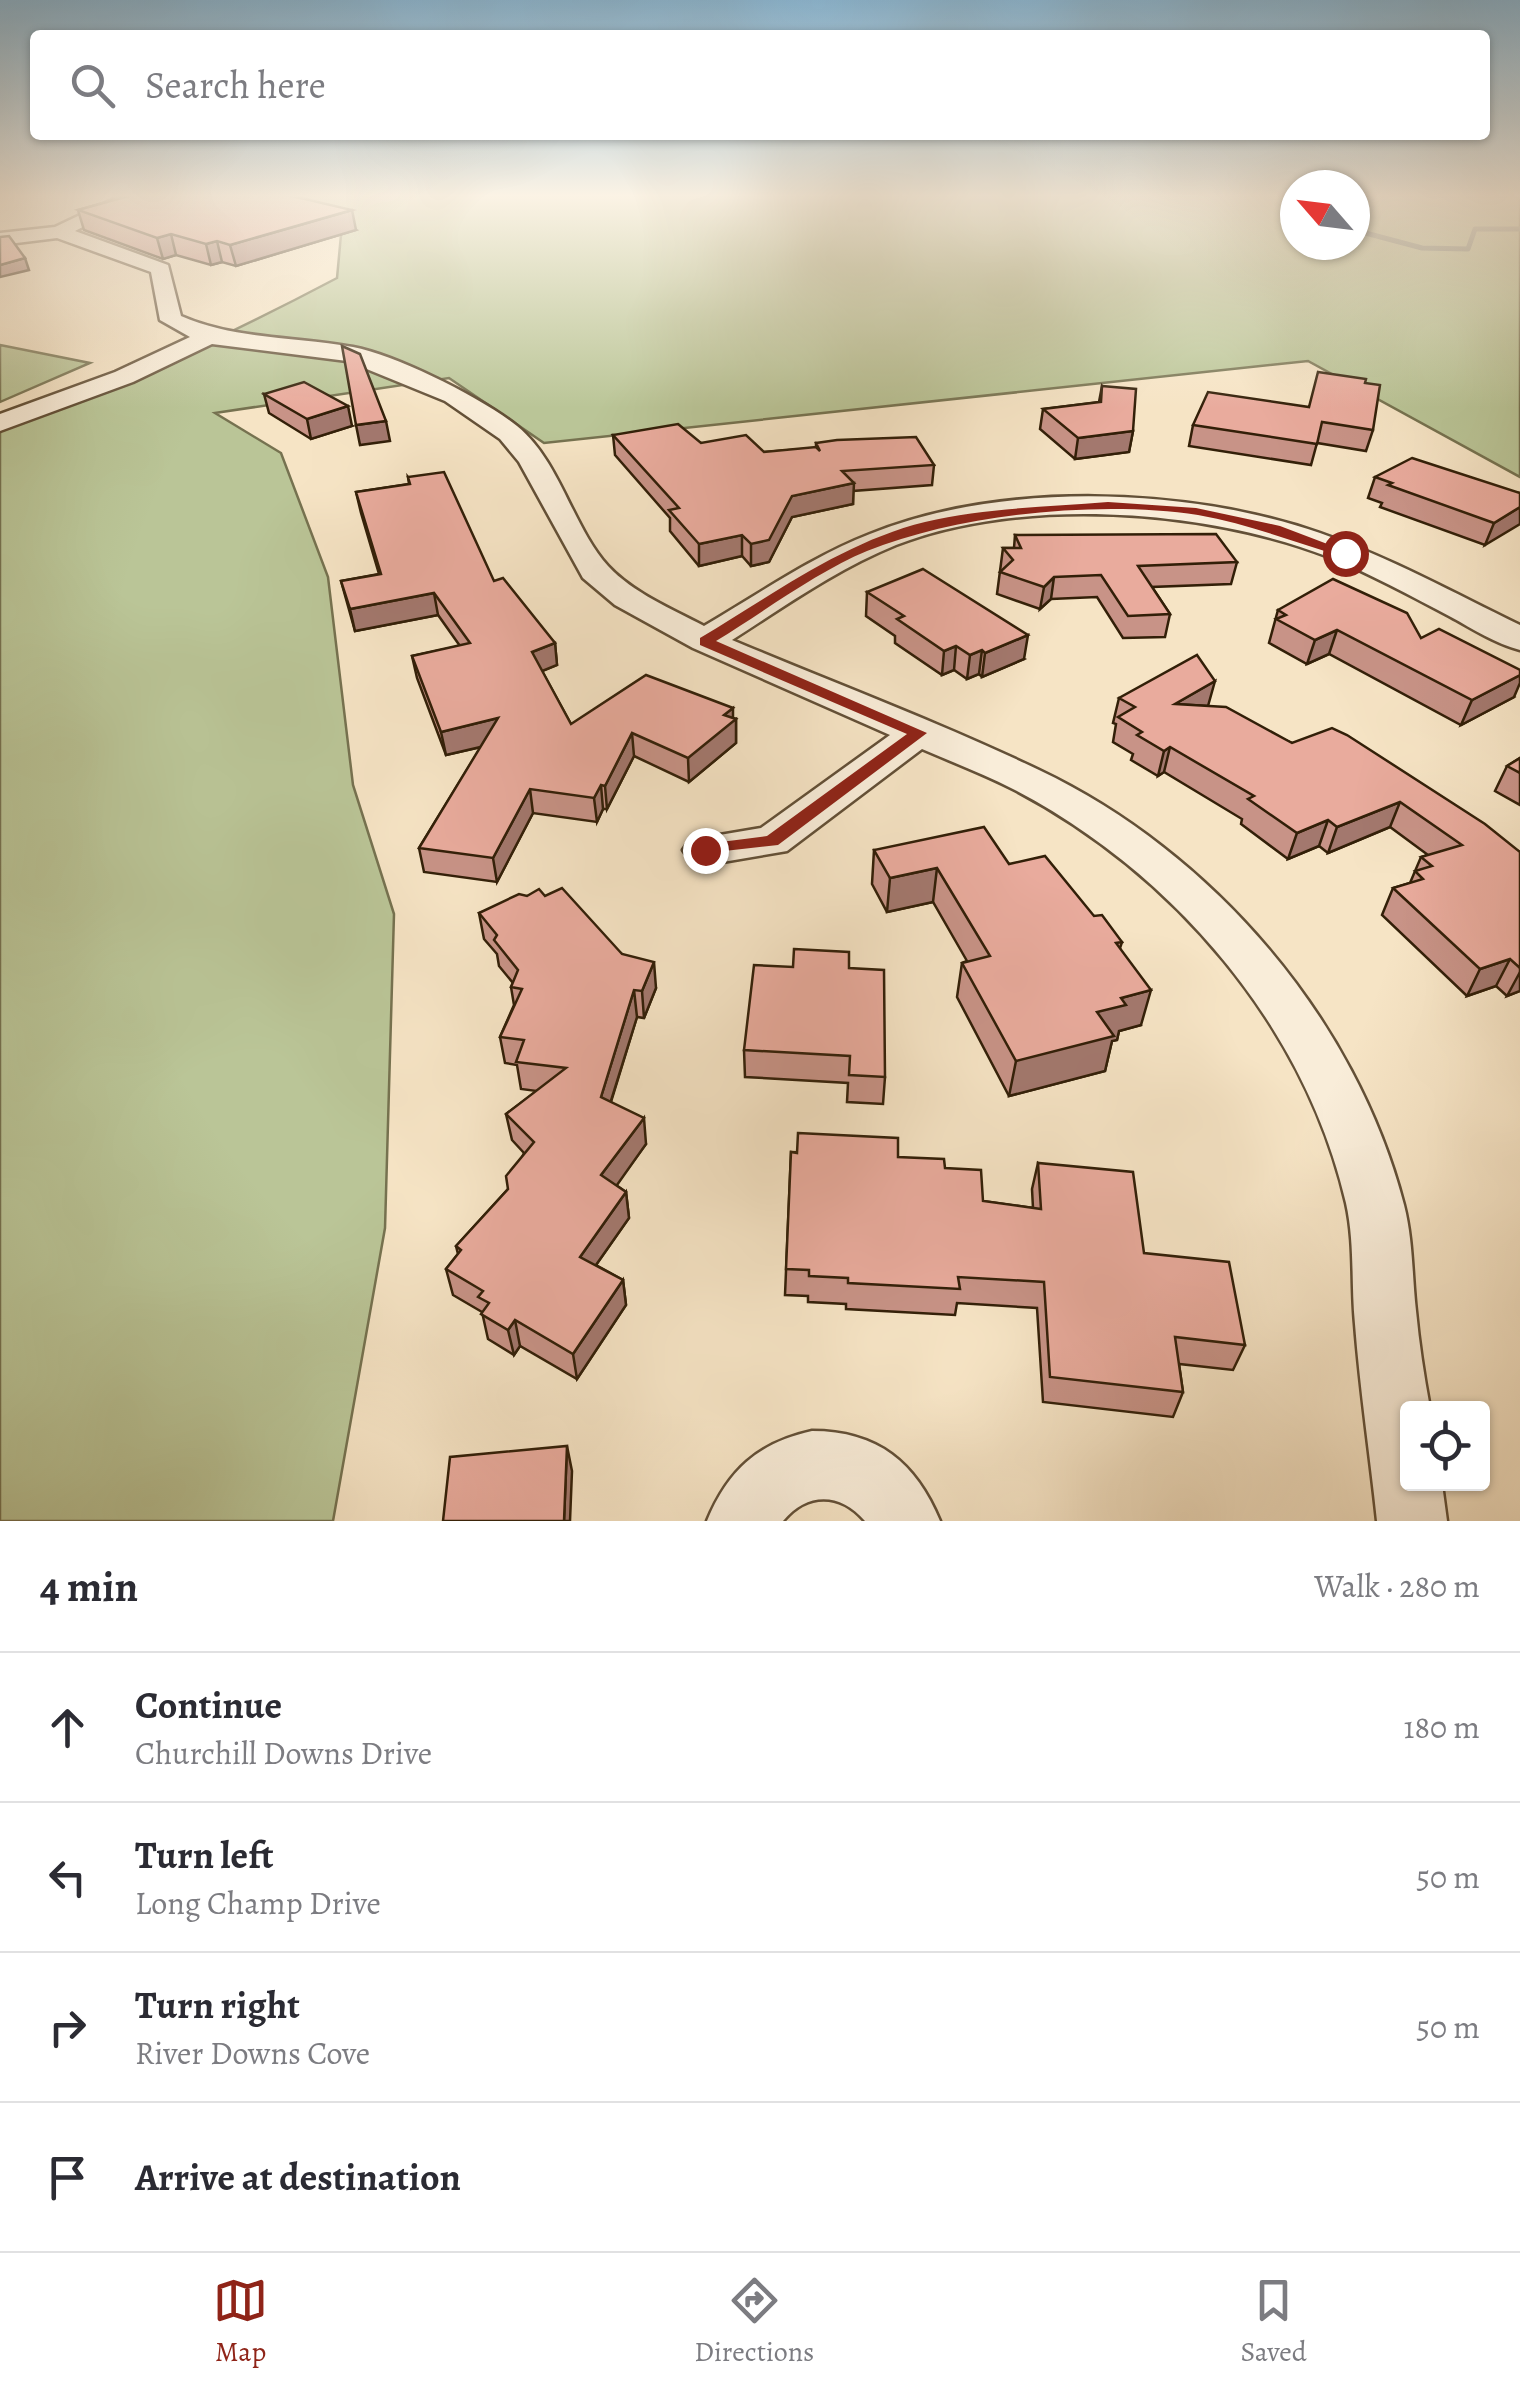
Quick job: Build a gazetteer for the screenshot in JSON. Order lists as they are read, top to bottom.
{
  "north": "top left",
  "page": {
    "search": "Search here",
    "heading": ["4 min", "Walk · 280 m"],
    "list": [
      ["Continue", "Churchill Downs Drive", "180 m"],
      ["Turn left", "Long Champ Drive", "50 m"],
      ["Turn right", "River Downs Cove", "50 m"],
      "Arrive at destination"
    ],
    "nav": ["Map", "Directions", "Saved"]
  }
}
